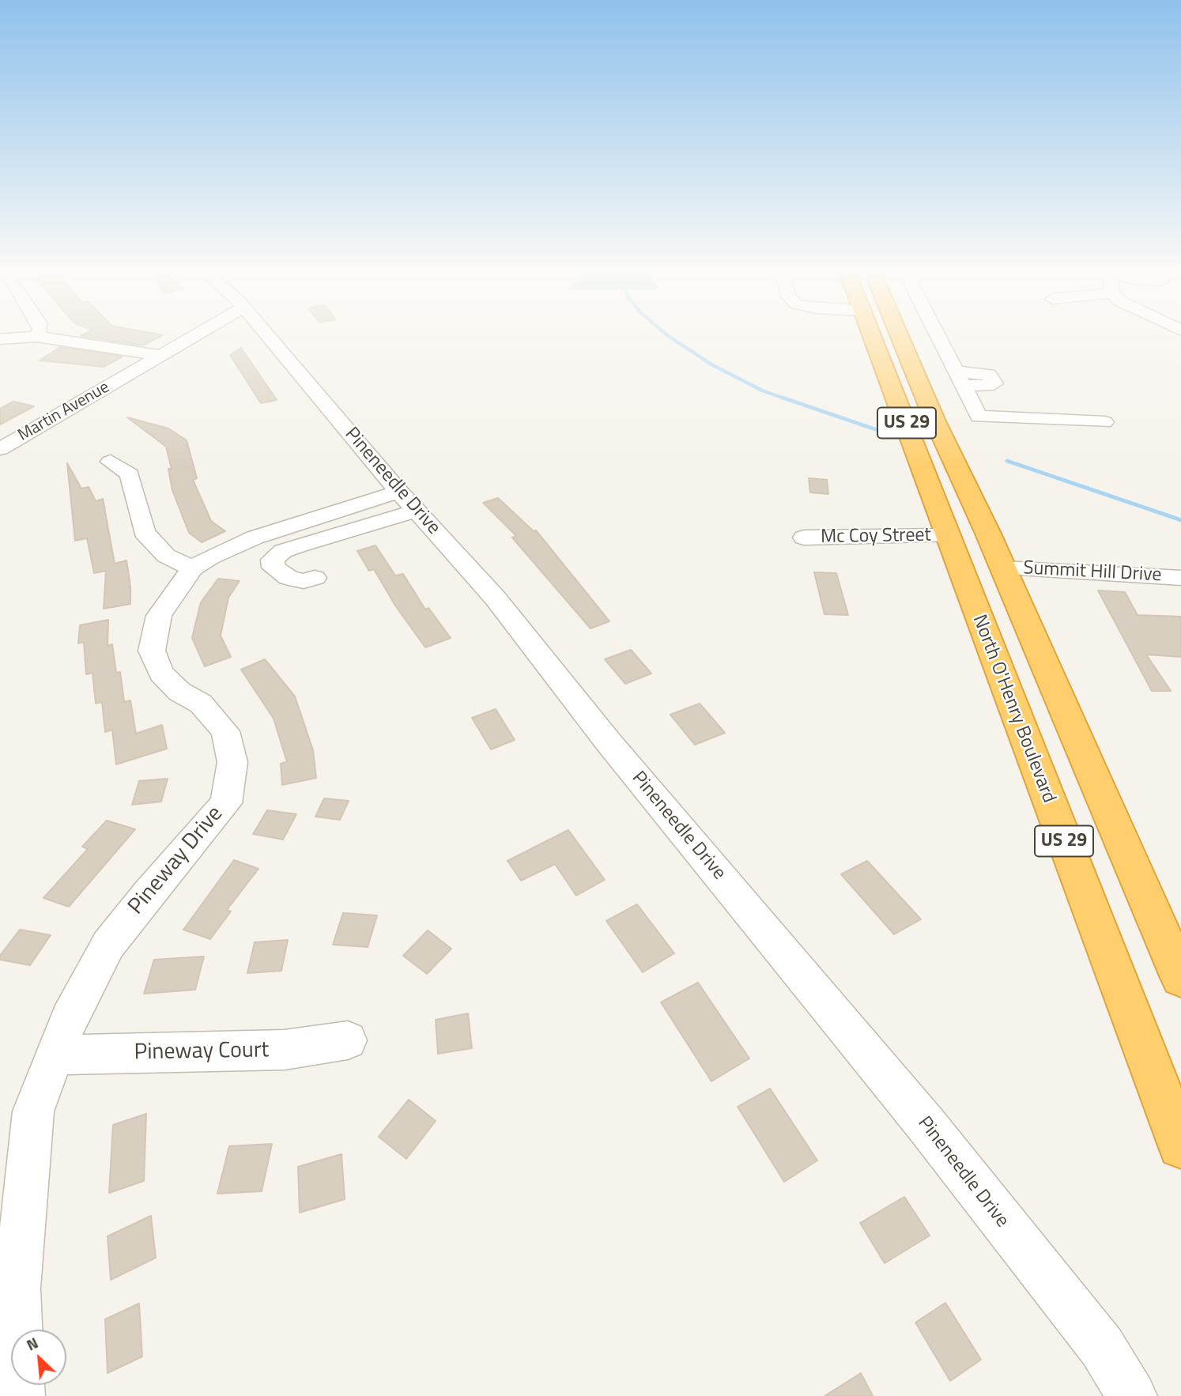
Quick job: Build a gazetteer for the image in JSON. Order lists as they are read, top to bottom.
{
  "streets": {
    "highway": ["US 29", "North O'Henry Boulevard"],
    "street": [
      "Martin Avenue",
      "Pineneedle Drive",
      "Mc Coy Street",
      "Summit Hill Drive",
      "Pineway Drive",
      "Pineway Court"
    ]
  },
  "crossings": [
    ["US 29", "Summit Hill Drive"],
    ["Pineneedle Drive", "Pineway Drive"],
    ["Mc Coy Street", "North O'Henry Boulevard"],
    ["Pineway Drive", "Pineway Court"]
  ],
  "north": "top left"
}
